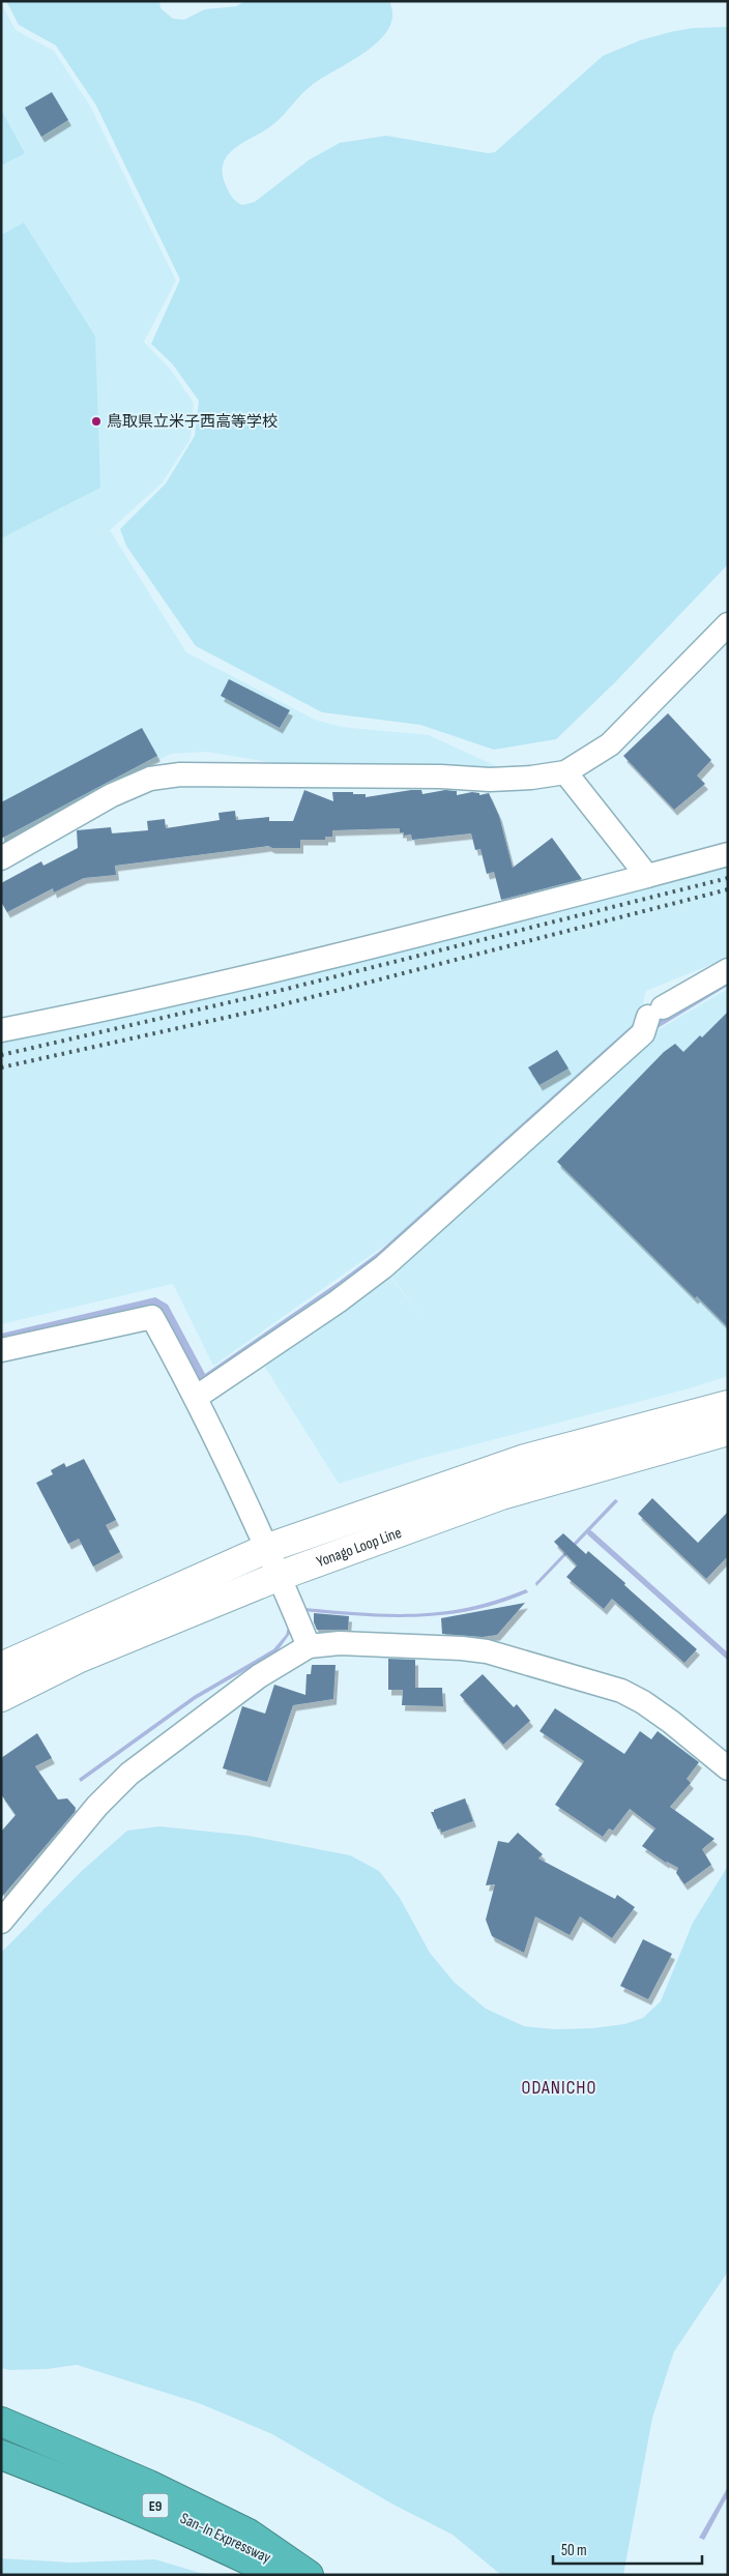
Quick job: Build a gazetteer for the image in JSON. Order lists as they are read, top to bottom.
{
  "streets": {
    "highway": ["E9", "San-In Expressway"],
    "main road": ["Yonago Loop Line"]
  },
  "districts": ["ODANICHO"],
  "places": ["鳥取県立米子西高等学校"],
  "scale_bar": "50 m"
}
